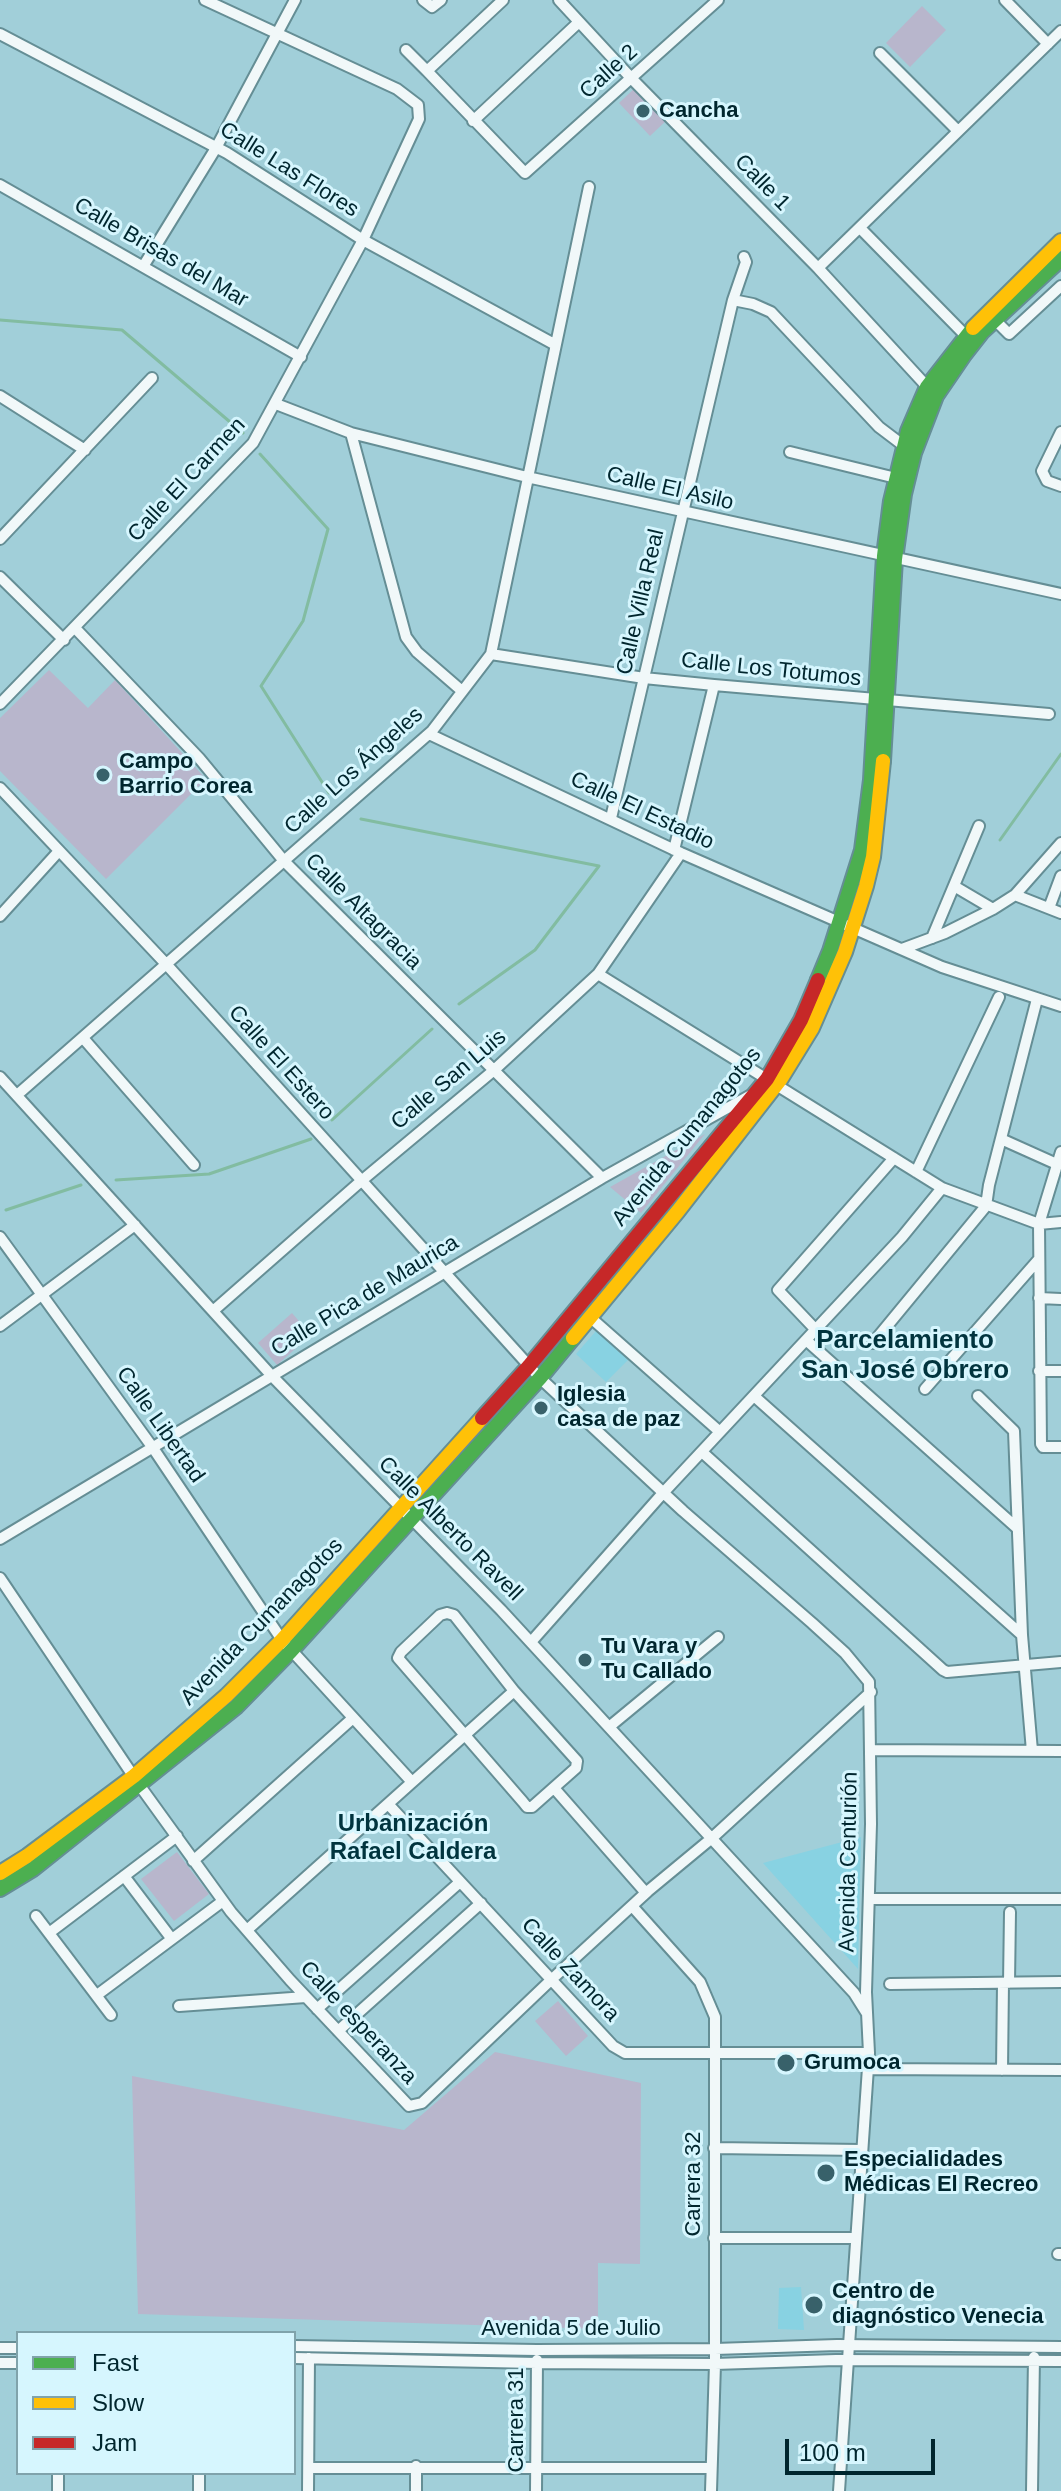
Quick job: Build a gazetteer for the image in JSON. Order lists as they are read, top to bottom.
{
  "streets": {
    "street": [
      "Calle 2",
      "Calle Las Flores",
      "Calle 1",
      "Calle Brisas del Mar",
      "Calle El Carmen",
      "Calle El Asilo",
      "Calle Villa Real",
      "Calle Los Totumos",
      "Calle Los Ángeles",
      "Calle El Estadio",
      "Calle Altagracia",
      "Calle El Estero",
      "Calle San Luis",
      "Avenida Cumanagotos",
      "Calle Pica de Maurica",
      "Calle Libertad",
      "Calle Alberto Ravell",
      "Avenida Centurión",
      "Calle Zamora",
      "Calle esperanza",
      "Carrera 32",
      "Avenida 5 de Julio",
      "Carrera 31"
    ]
  },
  "crossings": [
    ["Calle 2", "Calle 1"],
    ["Calle Las Flores", "Calle El Carmen"],
    ["Calle Las Flores", "Calle Los Ángeles"],
    ["Calle 1", "Avenida Cumanagotos"],
    ["Calle Brisas del Mar", "Calle El Carmen"],
    ["Calle El Carmen", "Calle El Asilo"],
    ["Calle El Carmen", "Calle Altagracia"],
    ["Calle El Asilo", "Calle Villa Real"],
    ["Calle El Asilo", "Calle Los Ángeles"],
    ["Calle El Asilo", "Avenida Cumanagotos"],
    ["Calle Villa Real", "Calle Los Totumos"],
    ["Calle Villa Real", "Calle El Estadio"],
    ["Calle Los Totumos", "Calle Los Ángeles"],
    ["Calle Los Totumos", "Calle San Luis"],
    ["Calle Los Totumos", "Avenida Cumanagotos"],
    ["Calle Los Ángeles", "Calle El Estadio"],
    ["Calle Los Ángeles", "Calle Altagracia"],
    ["Calle Los Ángeles", "Calle El Estero"],
    ["Calle Los Ángeles", "Calle Alberto Ravell"],
    ["Calle El Estadio", "Calle San Luis"],
    ["Calle El Estadio", "Avenida Cumanagotos"],
    ["Calle Altagracia", "Calle San Luis"],
    ["Calle Altagracia", "Calle Pica de Maurica"],
    ["Calle El Estero", "Calle San Luis"],
    ["Calle El Estero", "Avenida Cumanagotos"],
    ["Calle El Estero", "Calle Pica de Maurica"],
    ["Calle San Luis", "Calle Alberto Ravell"],
    ["Avenida Cumanagotos", "Calle Pica de Maurica"],
    ["Avenida Cumanagotos", "Calle Libertad"],
    ["Avenida Cumanagotos", "Calle Alberto Ravell"],
    ["Avenida Cumanagotos", "Calle esperanza"],
    ["Calle Pica de Maurica", "Calle Libertad"],
    ["Calle Pica de Maurica", "Calle Alberto Ravell"],
    ["Calle Alberto Ravell", "Avenida Centurión"],
    ["Calle Alberto Ravell", "Calle esperanza"],
    ["Avenida Centurión", "Calle Zamora"],
    ["Avenida Centurión", "Calle esperanza"],
    ["Avenida Centurión", "Avenida 5 de Julio"],
    ["Calle Zamora", "Calle esperanza"],
    ["Calle Zamora", "Carrera 32"],
    ["Calle esperanza", "Carrera 32"],
    ["Carrera 32", "Avenida 5 de Julio"],
    ["Avenida 5 de Julio", "Carrera 31"]
  ],
  "districts": ["Parcelamiento San José Obrero", "Urbanización Rafael Caldera"],
  "places": [
    "Cancha",
    "Campo Barrio Corea",
    "Iglesia casa de paz",
    "Tu Vara y Tu Callado",
    "Grumoca",
    "Especialidades Médicas El Recreo",
    "Centro de diagnóstico Venecia"
  ],
  "legend": ["Fast", "Slow", "Jam"],
  "scale_bar": "100 m"
}
